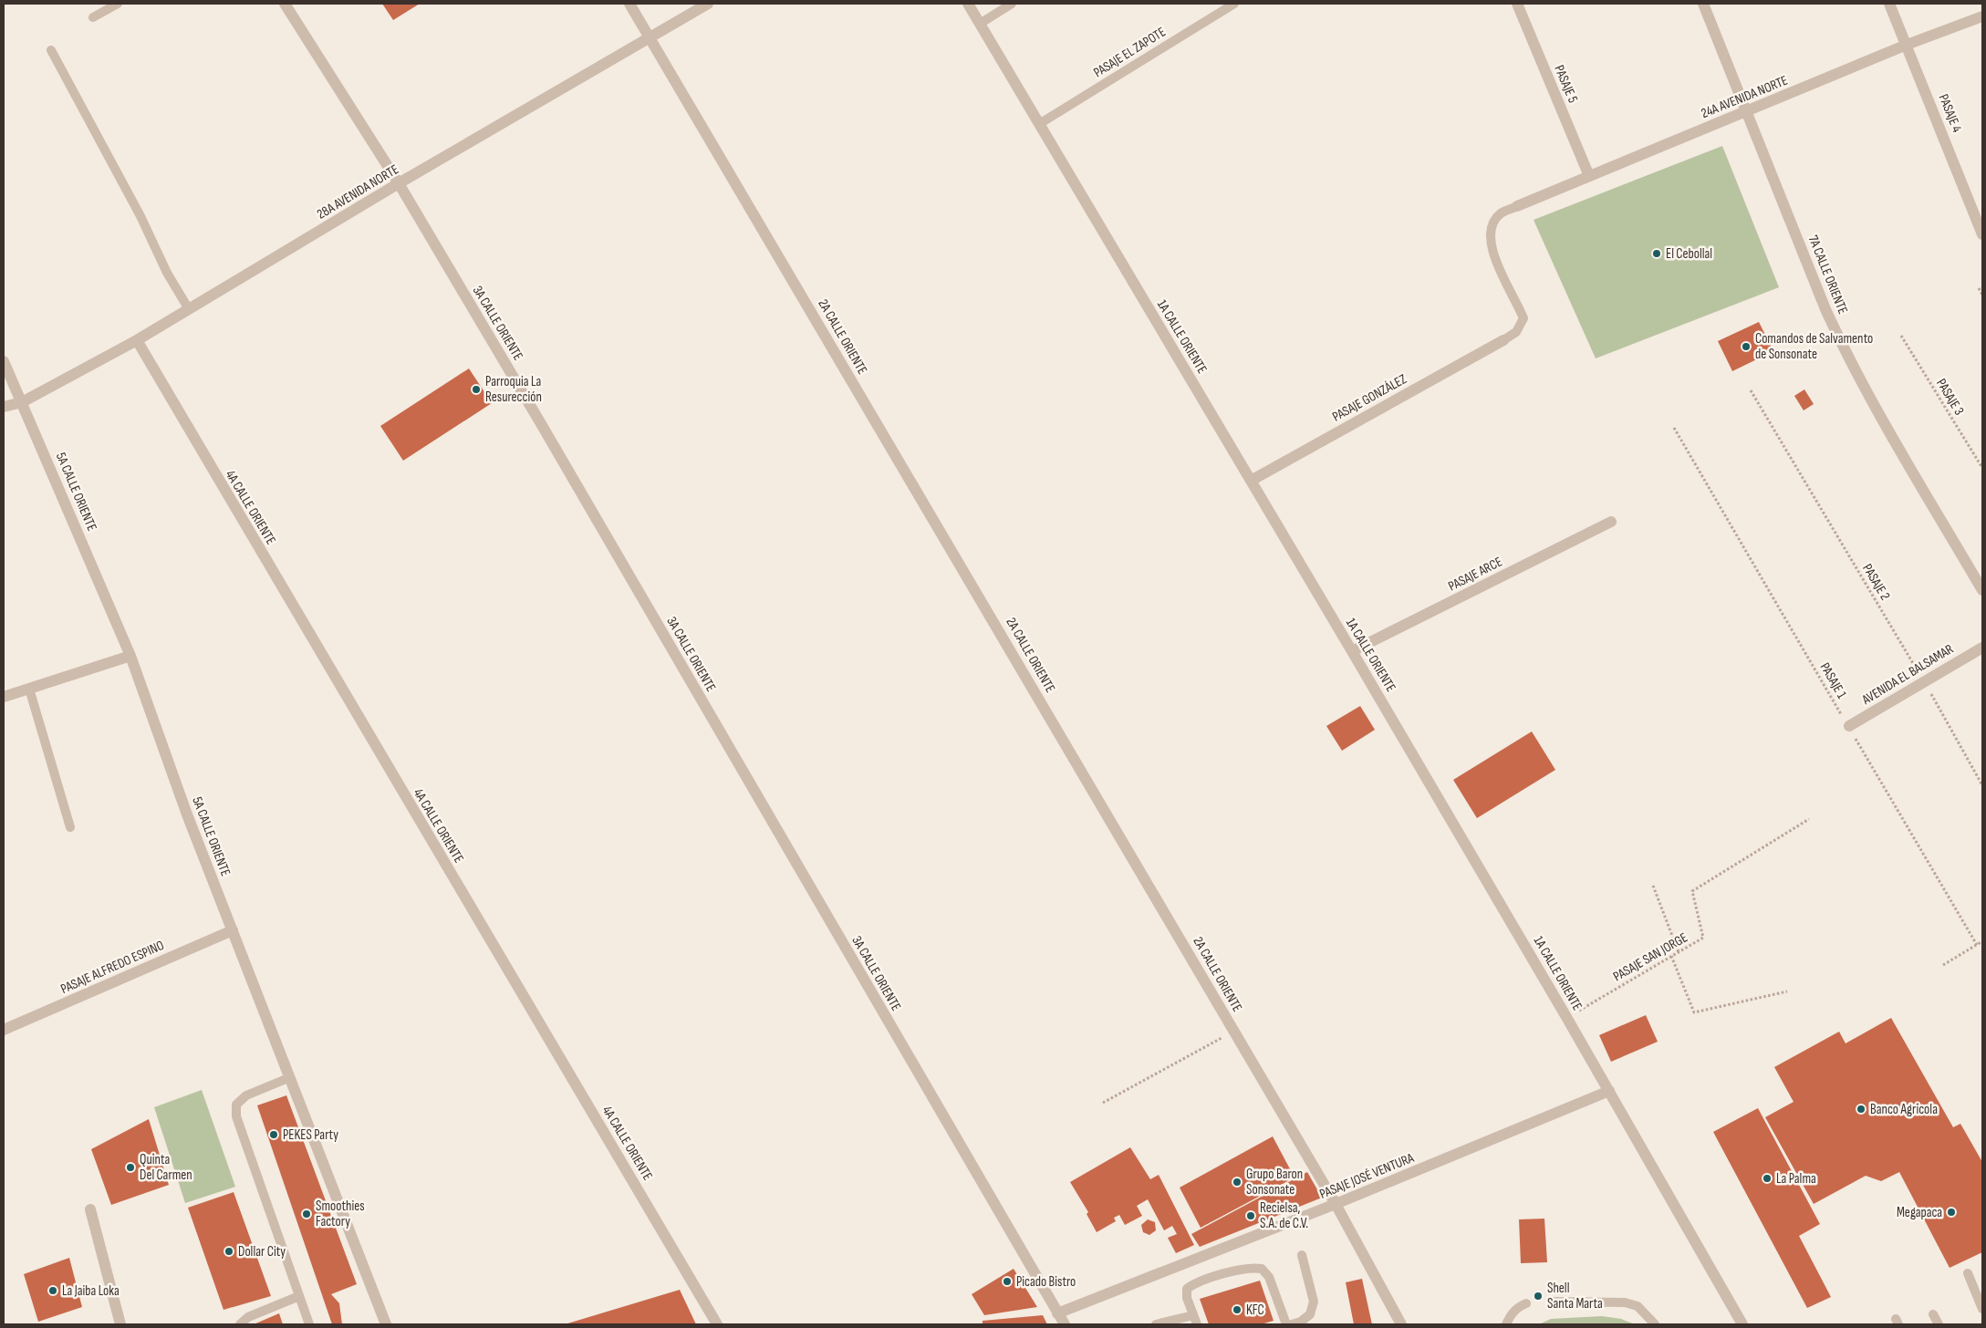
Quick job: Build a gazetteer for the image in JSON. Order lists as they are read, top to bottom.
{
  "streets": {
    "street": [
      "PASAJE 5",
      "24A AVENIDA NORTE",
      "PASAJE 4",
      "28A AVENIDA NORTE",
      "7A CALLE ORIENTE",
      "3A CALLE ORIENTE",
      "2A CALLE ORIENTE",
      "1A CALLE ORIENTE",
      "PASAJE GONZÁLEZ",
      "5A CALLE ORIENTE",
      "4A CALLE ORIENTE",
      "PASAJE ARCE",
      "AVENIDA EL BALSAMAR",
      "PASAJE ALFREDO ESPINO",
      "PASAJE JOSÉ VENTURA"
    ],
    "lane": ["PASAJE EL ZAPOTE"],
    "path": [
      "PASAJE 3",
      "PASAJE 2",
      "PASAJE 1",
      "PASAJE SAN JORGE"
    ]
  },
  "crossings": [
    ["PASAJE EL ZAPOTE", "1A CALLE ORIENTE"],
    ["PASAJE 5", "24A AVENIDA NORTE"],
    ["24A AVENIDA NORTE", "PASAJE 4"],
    ["24A AVENIDA NORTE", "7A CALLE ORIENTE"],
    ["28A AVENIDA NORTE", "3A CALLE ORIENTE"],
    ["28A AVENIDA NORTE", "2A CALLE ORIENTE"],
    ["28A AVENIDA NORTE", "5A CALLE ORIENTE"],
    ["28A AVENIDA NORTE", "4A CALLE ORIENTE"],
    ["3A CALLE ORIENTE", "PASAJE JOSÉ VENTURA"],
    ["2A CALLE ORIENTE", "PASAJE JOSÉ VENTURA"],
    ["1A CALLE ORIENTE", "PASAJE GONZÁLEZ"],
    ["1A CALLE ORIENTE", "PASAJE ARCE"],
    ["1A CALLE ORIENTE", "PASAJE SAN JORGE"],
    ["1A CALLE ORIENTE", "PASAJE JOSÉ VENTURA"],
    ["5A CALLE ORIENTE", "PASAJE ALFREDO ESPINO"],
    ["PASAJE 2", "AVENIDA EL BALSAMAR"],
    ["AVENIDA EL BALSAMAR", "PASAJE 1"]
  ],
  "places": [
    "El Cebollal",
    "Comandos de Salvamento de Sonsonate",
    "Parroquia La Resurección",
    "Banco Agricola",
    "PEKES Party",
    "Quinta Del Carmen",
    "La Palma",
    "Grupo Baron Sonsonate",
    "Megapaca",
    "Smoothies Factory",
    "Recielsa, S.A. de C.V.",
    "Dollar City",
    "Picado Bistro",
    "La Jaiba Loka",
    "Shell Santa Marta",
    "KFC"
  ]
}
